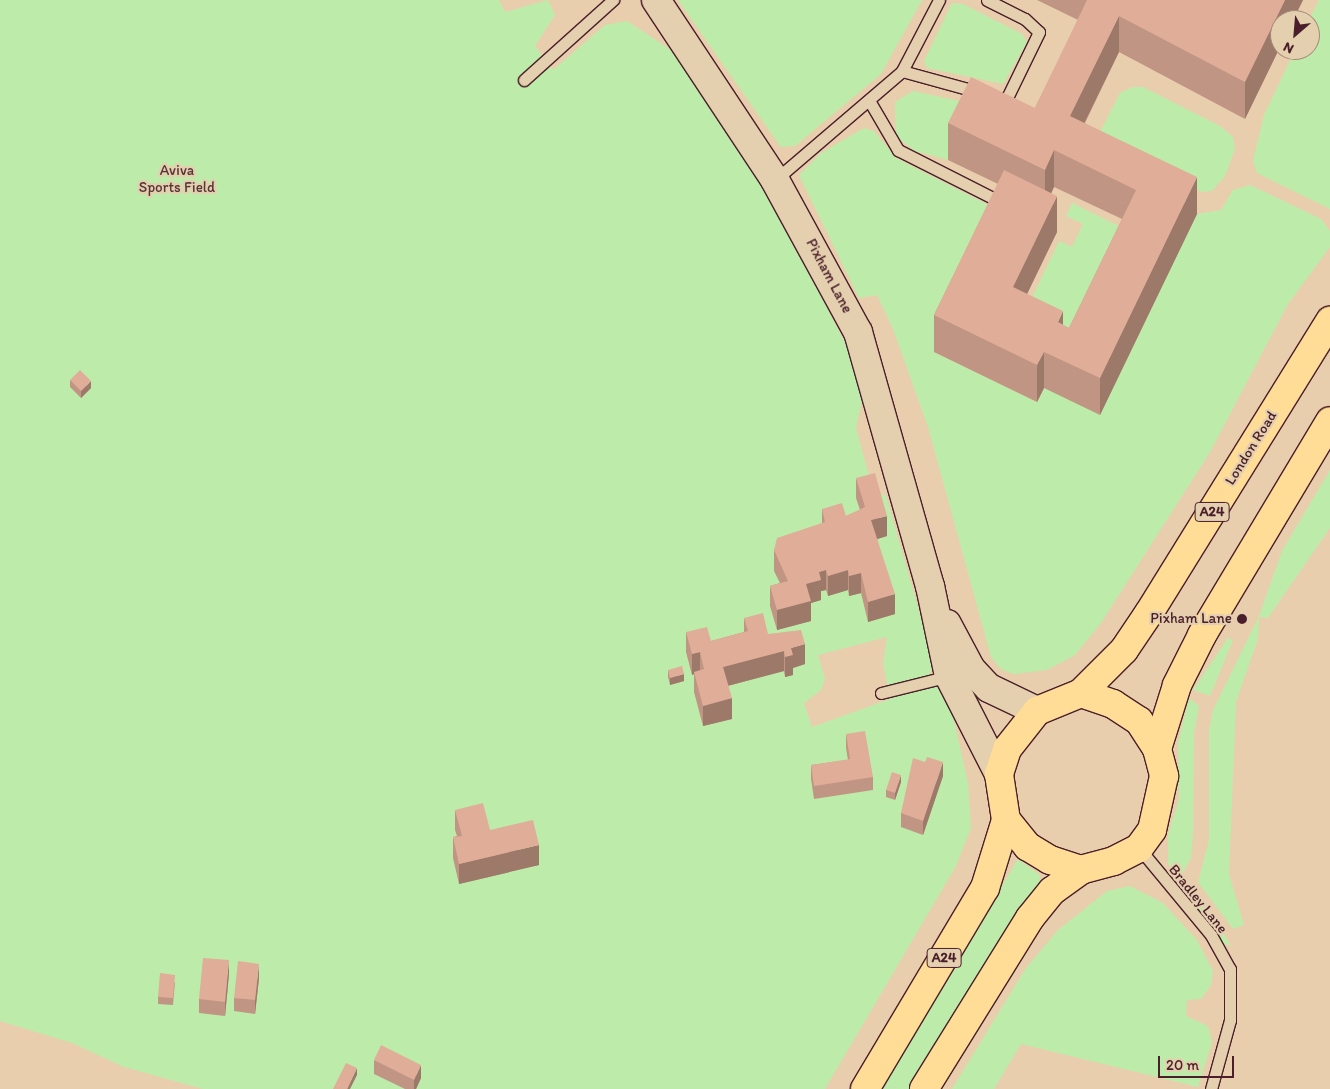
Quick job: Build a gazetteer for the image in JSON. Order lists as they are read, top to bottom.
{
  "streets": {
    "highway": ["London Road", "A24"],
    "main road": ["Pixham Lane"],
    "lane": ["Bradley Lane"]
  },
  "crossings": [
    ["Pixham Lane", "London Road"],
    ["Pixham Lane", "A24"],
    ["Pixham Lane", "Bradley Lane"],
    ["London Road", "A24"],
    ["London Road", "Bradley Lane"],
    ["A24", "Bradley Lane"]
  ],
  "parks": ["Aviva Sports Field"],
  "places": ["Pixham Lane"],
  "scale_bar": "20 m",
  "north": "bottom left"
}
